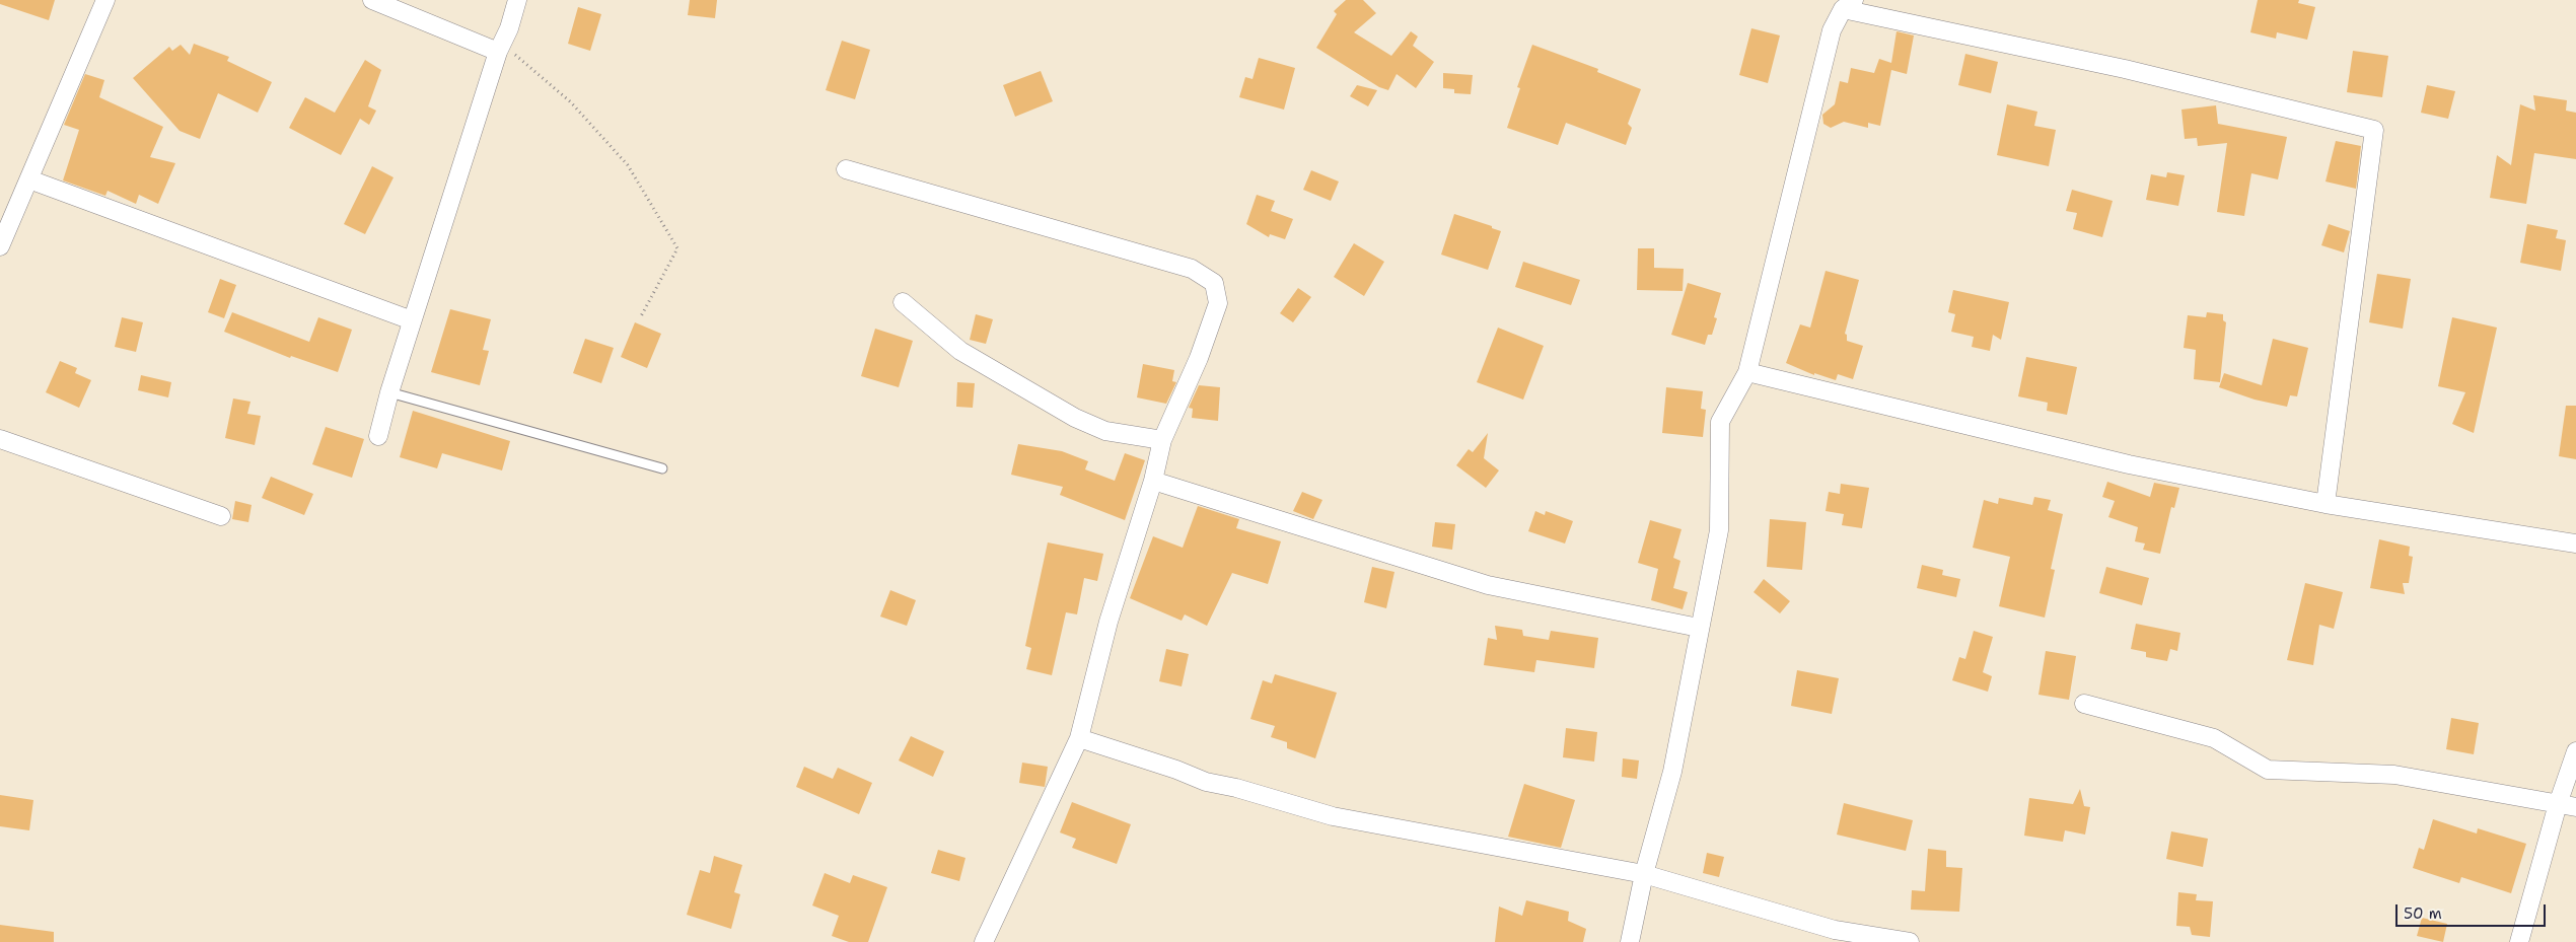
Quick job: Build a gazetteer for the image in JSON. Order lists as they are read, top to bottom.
{
  "scale_bar": "50 m"
}
